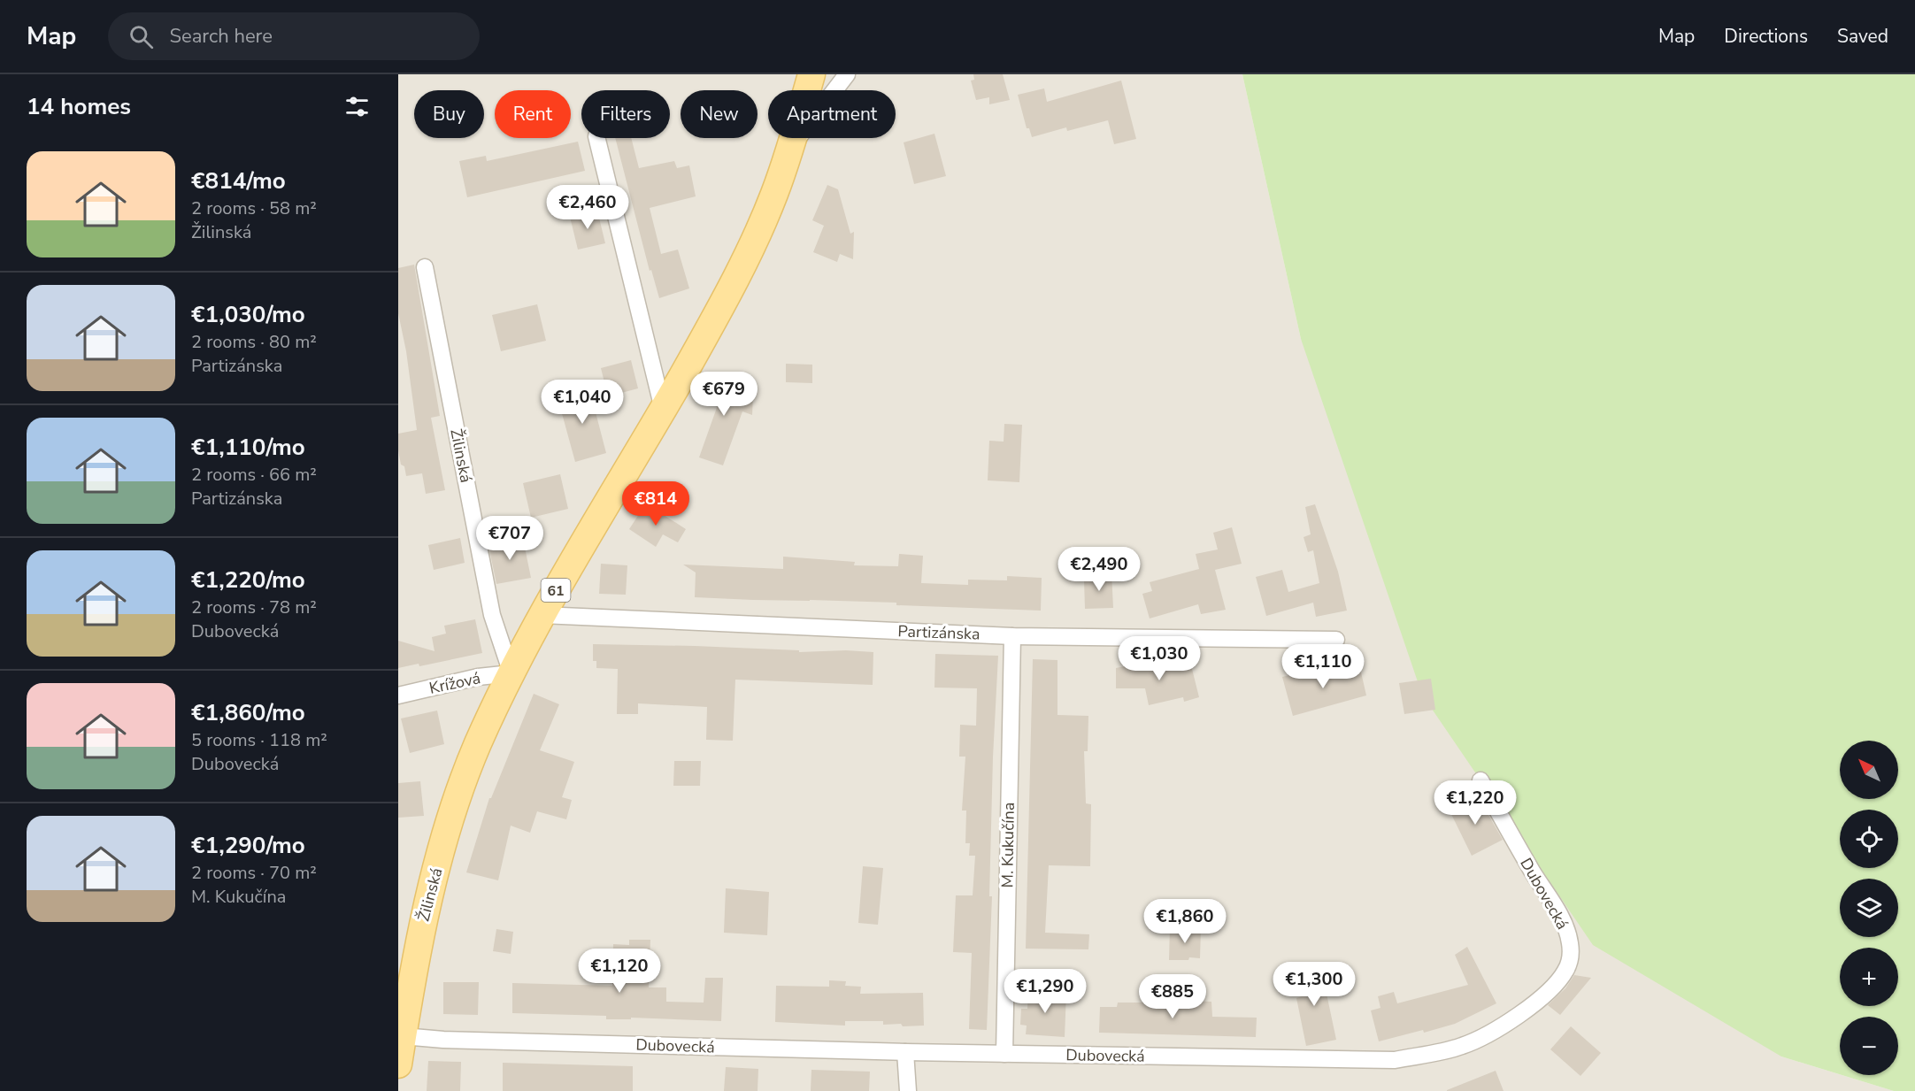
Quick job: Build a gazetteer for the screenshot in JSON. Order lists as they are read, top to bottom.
{
  "streets": {
    "main road": ["Žilinská", "61"],
    "street": [
      "Partizánska",
      "Krížová",
      "M. Kukučína",
      "Dubovecká"
    ]
  },
  "crossings": [
    ["Žilinská", "Partizánska"],
    ["Žilinská", "Krížová"],
    ["Žilinská", "Dubovecká"],
    ["Partizánska", "M. Kukučína"],
    ["M. Kukučína", "Dubovecká"]
  ],
  "north": "top left",
  "page": {
    "header": "Map",
    "search": "Search here",
    "nav": ["Map", "Directions", "Saved"],
    "heading": "14 homes",
    "chip": [
      "Buy",
      "Rent",
      "Filters",
      "New",
      "Apartment"
    ],
    "list": [
      {
        "name": "€814/mo",
        "note": "2 rooms · 58 m² · Žilinská"
      },
      {
        "name": "€1,030/mo",
        "note": "2 rooms · 80 m² · Partizánska"
      },
      {
        "name": "€1,110/mo",
        "note": "2 rooms · 66 m² · Partizánska"
      },
      {
        "name": "€1,220/mo",
        "note": "2 rooms · 78 m² · Dubovecká"
      },
      {
        "name": "€1,860/mo",
        "note": "5 rooms · 118 m² · Dubovecká"
      },
      {
        "name": "€1,290/mo",
        "note": "2 rooms · 70 m² · M. Kukučína"
      }
    ],
    "price": [
      "€2,460",
      "€679",
      "€1,040",
      "€814",
      "€707",
      "€2,490",
      "€1,030",
      "€1,110",
      "€1,220",
      "€1,860",
      "€1,120",
      "€1,300",
      "€1,290",
      "€885"
    ],
    "map_buttons": ["+", "−"]
  }
}
